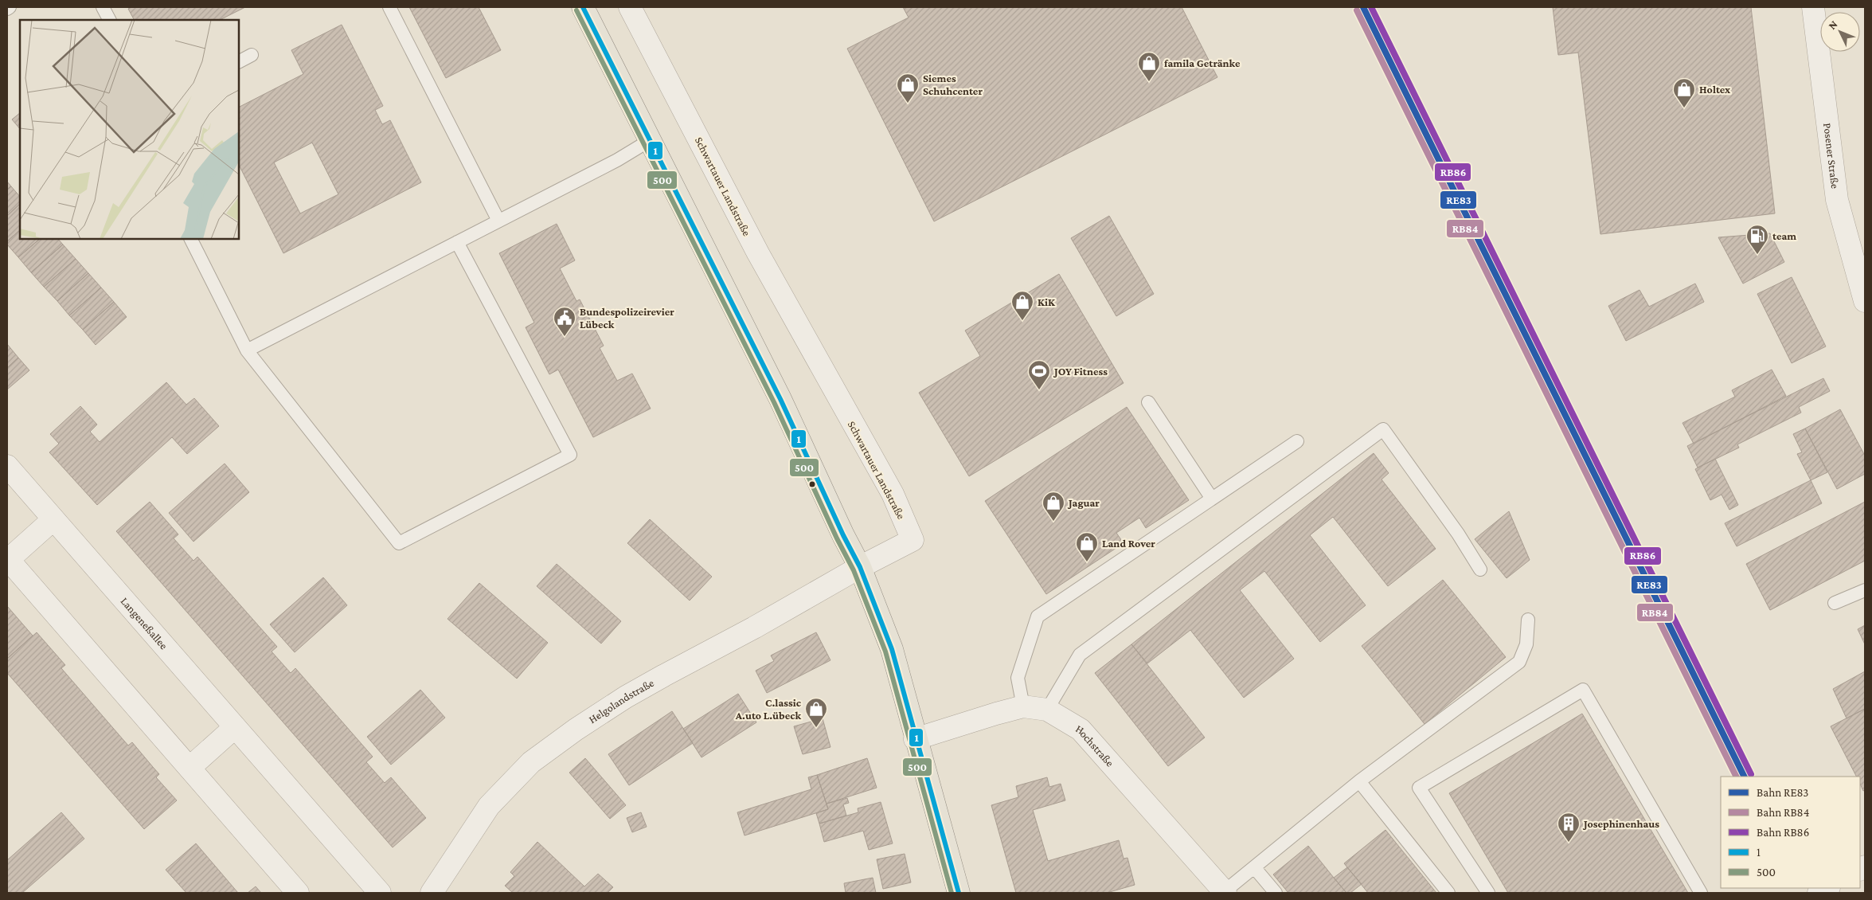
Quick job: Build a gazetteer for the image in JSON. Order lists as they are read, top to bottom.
{
  "streets": {
    "street": [
      "Posener Straße",
      "Schwartauer Landstraße",
      "Langeneßallee",
      "Helgolandstraße",
      "Hochstraße"
    ]
  },
  "crossings": [
    ["Schwartauer Landstraße", "Helgolandstraße"]
  ],
  "places": {
    "shop": [
      "famila Getränke",
      "Siemes Schuhcenter",
      "Holtex",
      "KiK",
      "Jaguar",
      "Land Rover",
      "C.lassic A.uto L.übeck"
    ],
    "fuel station": ["team"],
    "public building": ["Bundespolizeirevier Lübeck"],
    "sports": ["JOY Fitness"],
    "building": ["Josephinenhaus"]
  },
  "lines": [
    "rail line RE83",
    "rail line RB86",
    "transit line 1",
    "rail line RB84",
    "transit line 500"
  ],
  "legend": [
    "Bahn RE83",
    "Bahn RB84",
    "Bahn RB86",
    "1",
    "500"
  ],
  "north": "top left"
}
